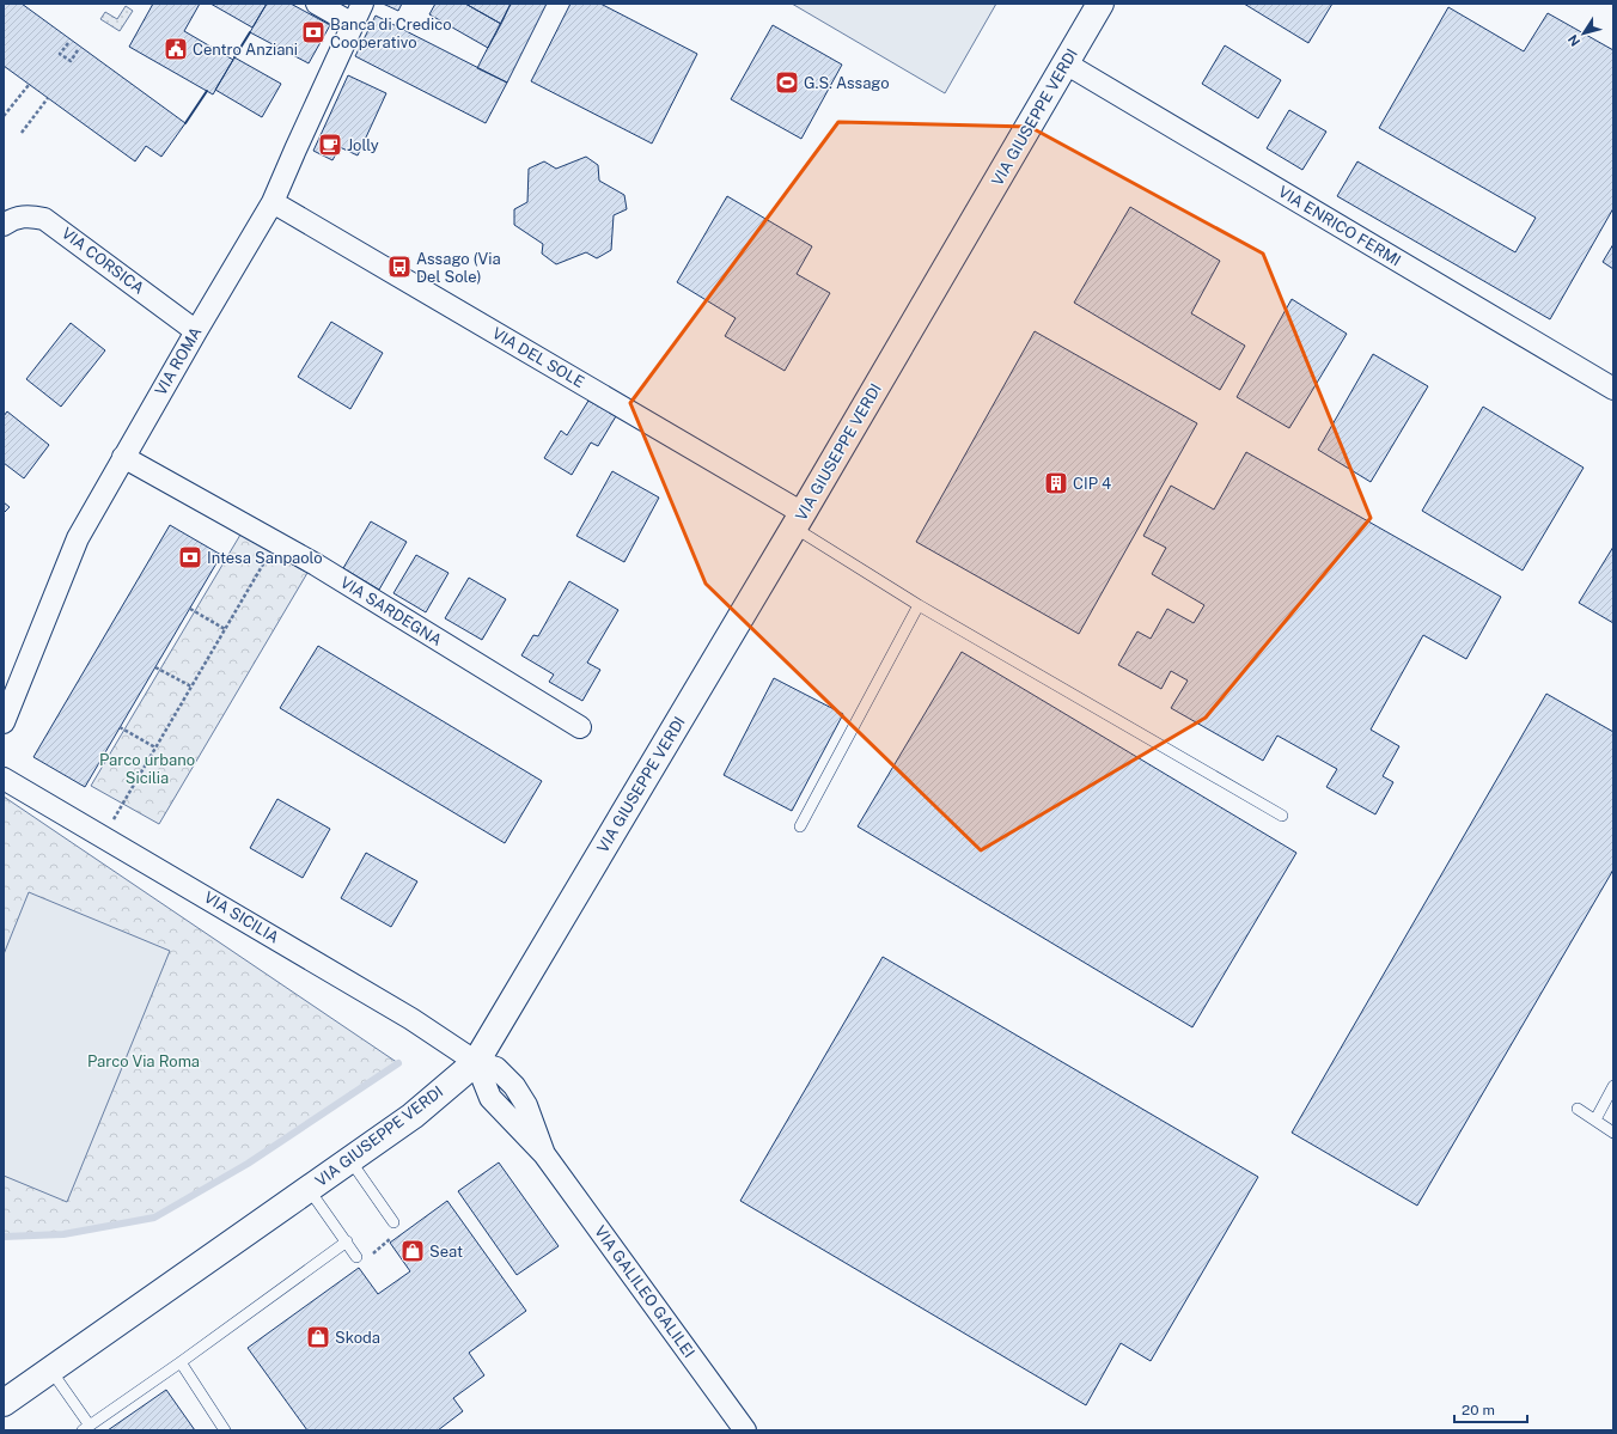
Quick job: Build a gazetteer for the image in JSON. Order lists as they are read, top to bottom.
{
  "streets": {
    "main road": ["VIA GIUSEPPE VERDI"],
    "street": [
      "VIA ENRICO FERMI",
      "VIA CORSICA",
      "VIA DEL SOLE",
      "VIA ROMA",
      "VIA SARDEGNA",
      "VIA SICILIA",
      "VIA GALILEO GALILEI"
    ]
  },
  "crossings": [
    ["VIA GIUSEPPE VERDI", "VIA ENRICO FERMI"],
    ["VIA GIUSEPPE VERDI", "VIA DEL SOLE"],
    ["VIA GIUSEPPE VERDI", "VIA SICILIA"],
    ["VIA GIUSEPPE VERDI", "VIA GALILEO GALILEI"],
    ["VIA CORSICA", "VIA ROMA"],
    ["VIA DEL SOLE", "VIA ROMA"],
    ["VIA ROMA", "VIA SARDEGNA"],
    ["VIA SICILIA", "VIA GALILEO GALILEI"]
  ],
  "parks": ["Parco urbano Sicilia", "Parco Via Roma"],
  "places": {
    "bank": ["Banca di Credico Cooperativo", "Intesa Sanpaolo"],
    "public building": ["Centro Anziani"],
    "sports": ["G.S. Assago"],
    "cafe": ["Jolly"],
    "bus stop": ["Assago (Via Del Sole)"],
    "building": ["CIP 4"],
    "shop": ["Seat", "Skoda"]
  },
  "scale_bar": "20 m",
  "north": "bottom left"
}
